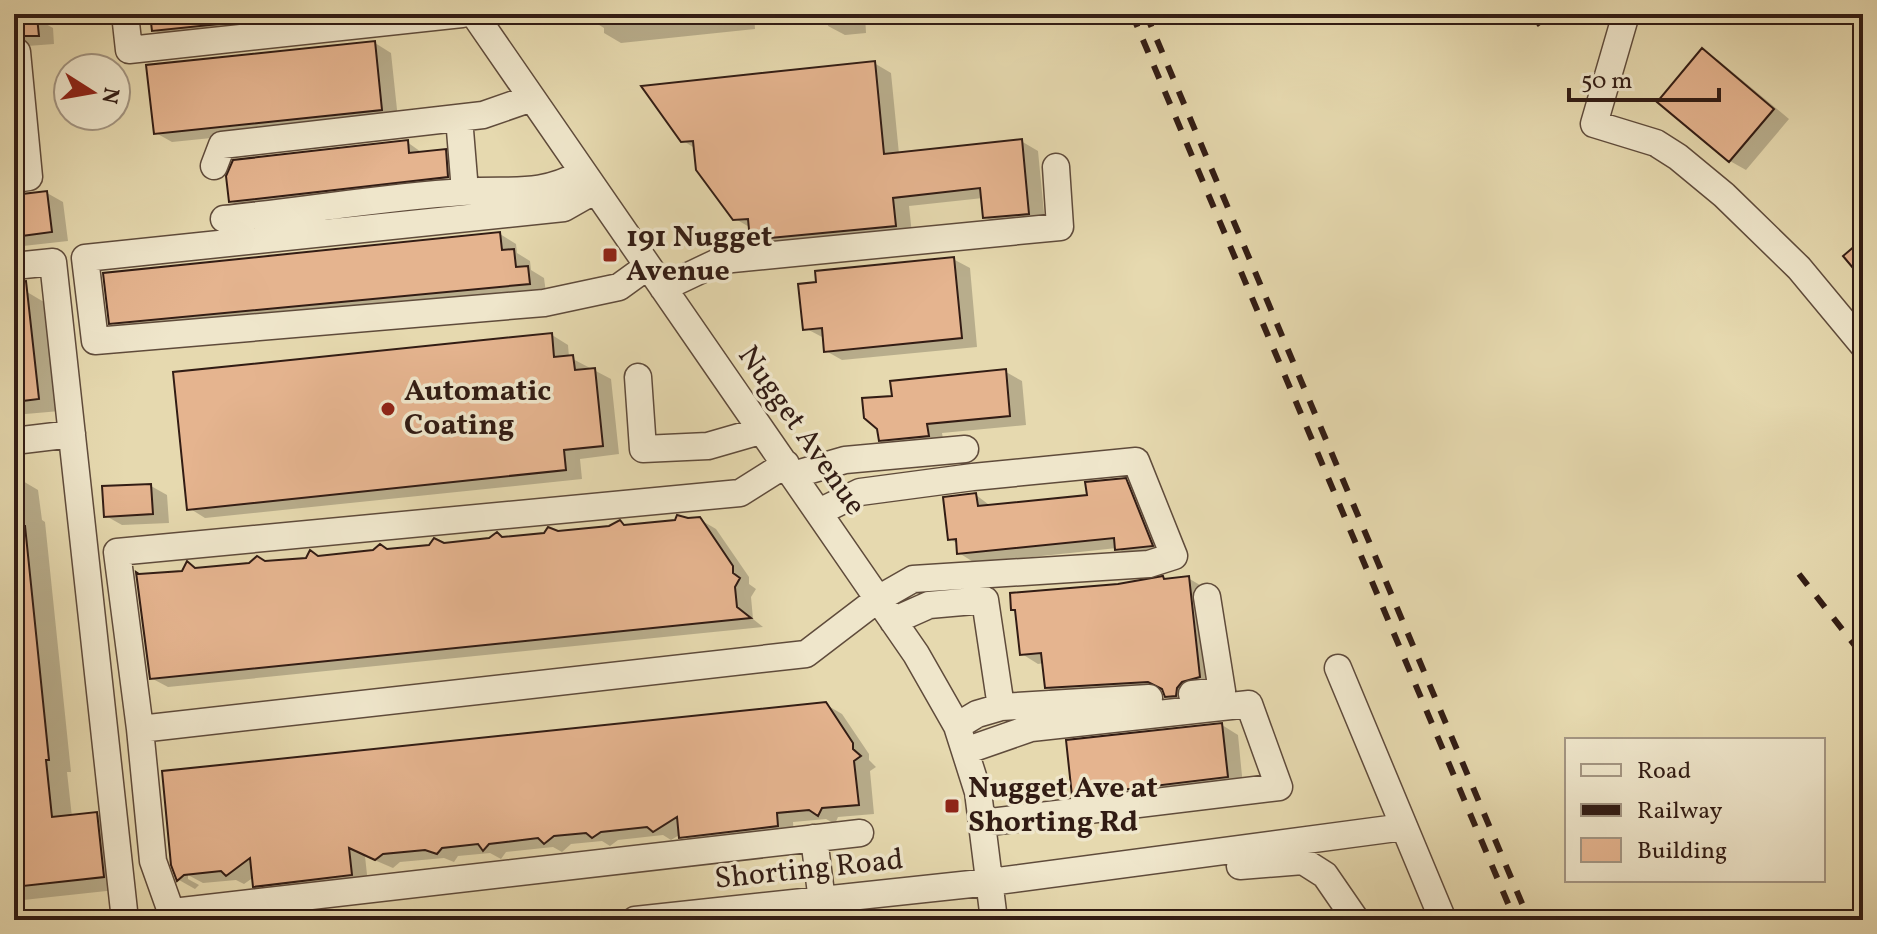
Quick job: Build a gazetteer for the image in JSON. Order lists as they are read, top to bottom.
{
  "streets": {
    "street": ["Nugget Avenue", "Shorting Road"]
  },
  "crossings": [
    ["Nugget Avenue", "Shorting Road"]
  ],
  "places": {
    "transit": ["191 Nugget Avenue", "Nugget Ave at Shorting Rd"],
    "other": ["Automatic Coating"]
  },
  "legend": ["Road", "Railway", "Building"],
  "scale_bar": "50 m",
  "north": "right"
}
